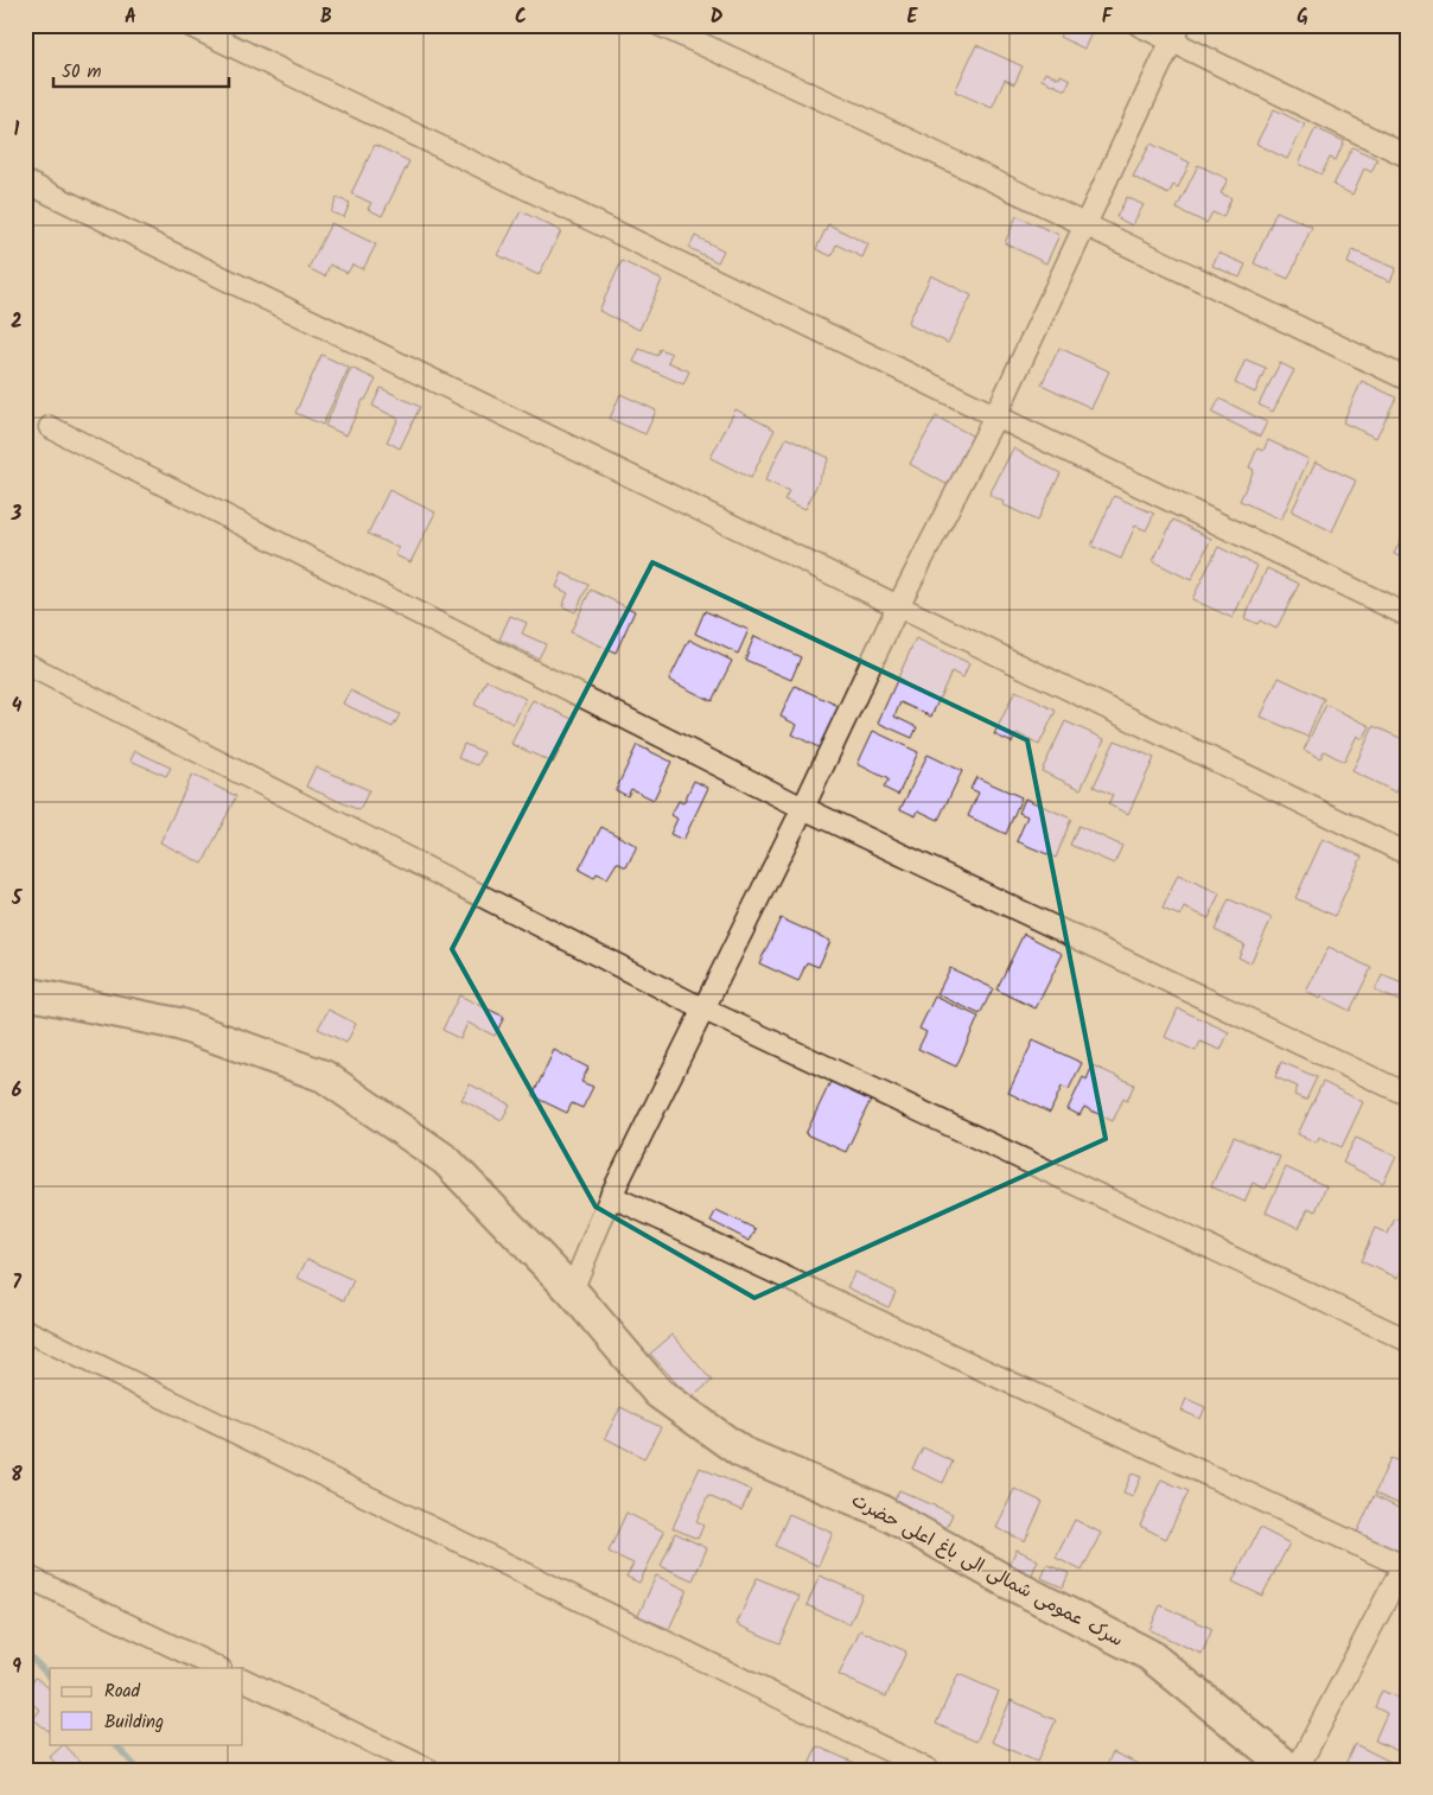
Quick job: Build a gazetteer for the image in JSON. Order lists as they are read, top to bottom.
{
  "streets": {
    "street": ["سرک عمومی شمالی الی باغ اعلی حضرت"]
  },
  "legend": ["Road", "Building"],
  "scale_bar": "50 m",
  "grid": {
    "columns": [
      "A",
      "B",
      "C",
      "D",
      "E",
      "F",
      "G"
    ],
    "rows": [
      "1",
      "2",
      "3",
      "4",
      "5",
      "6",
      "7",
      "8",
      "9"
    ]
  }
}
